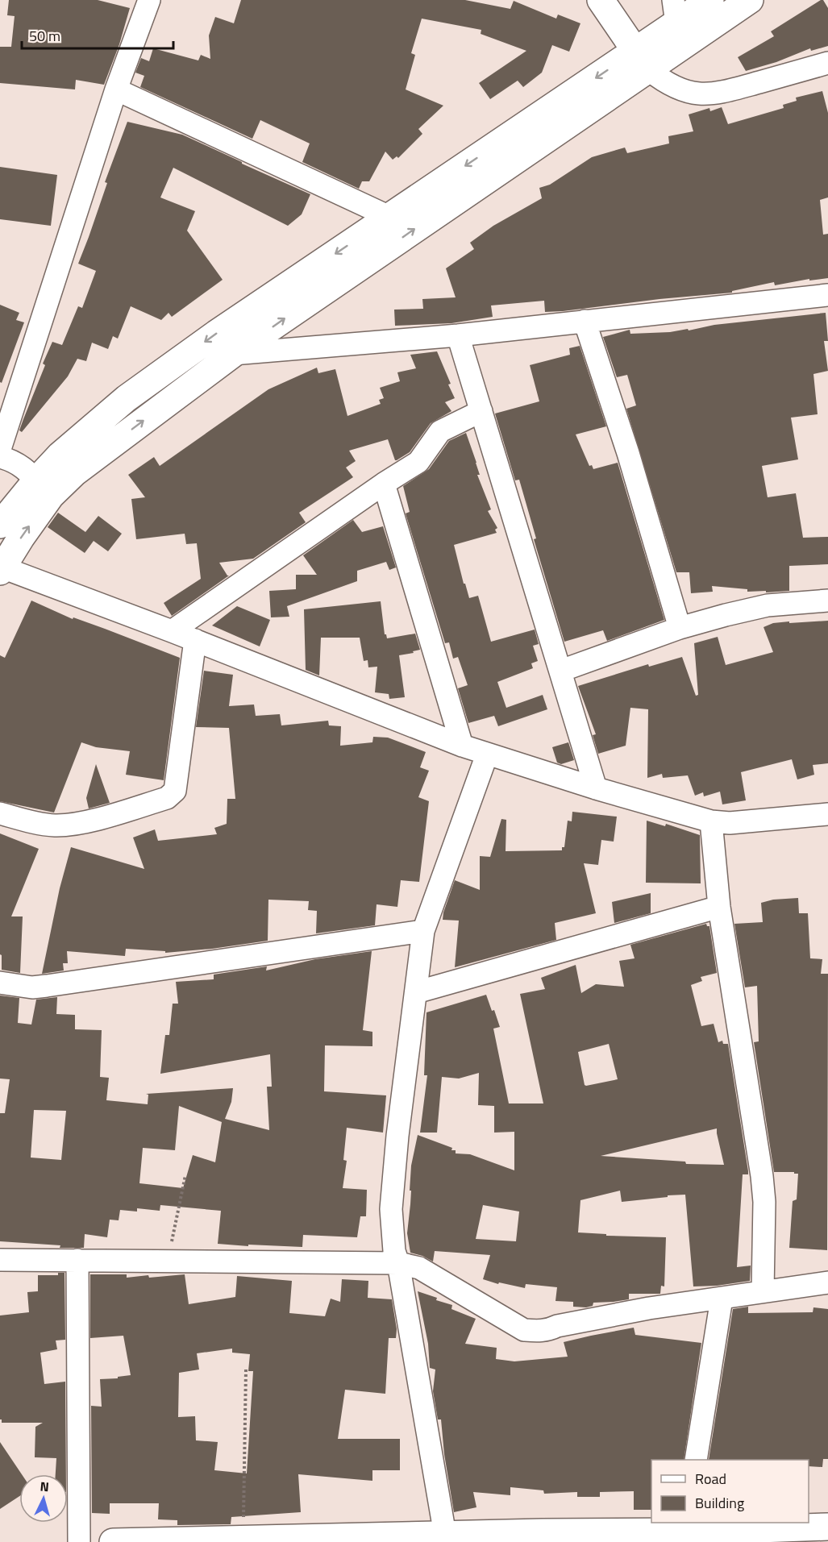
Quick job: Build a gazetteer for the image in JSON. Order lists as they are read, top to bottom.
{
  "legend": ["Road", "Building"],
  "scale_bar": "50 m",
  "north": "top"
}
